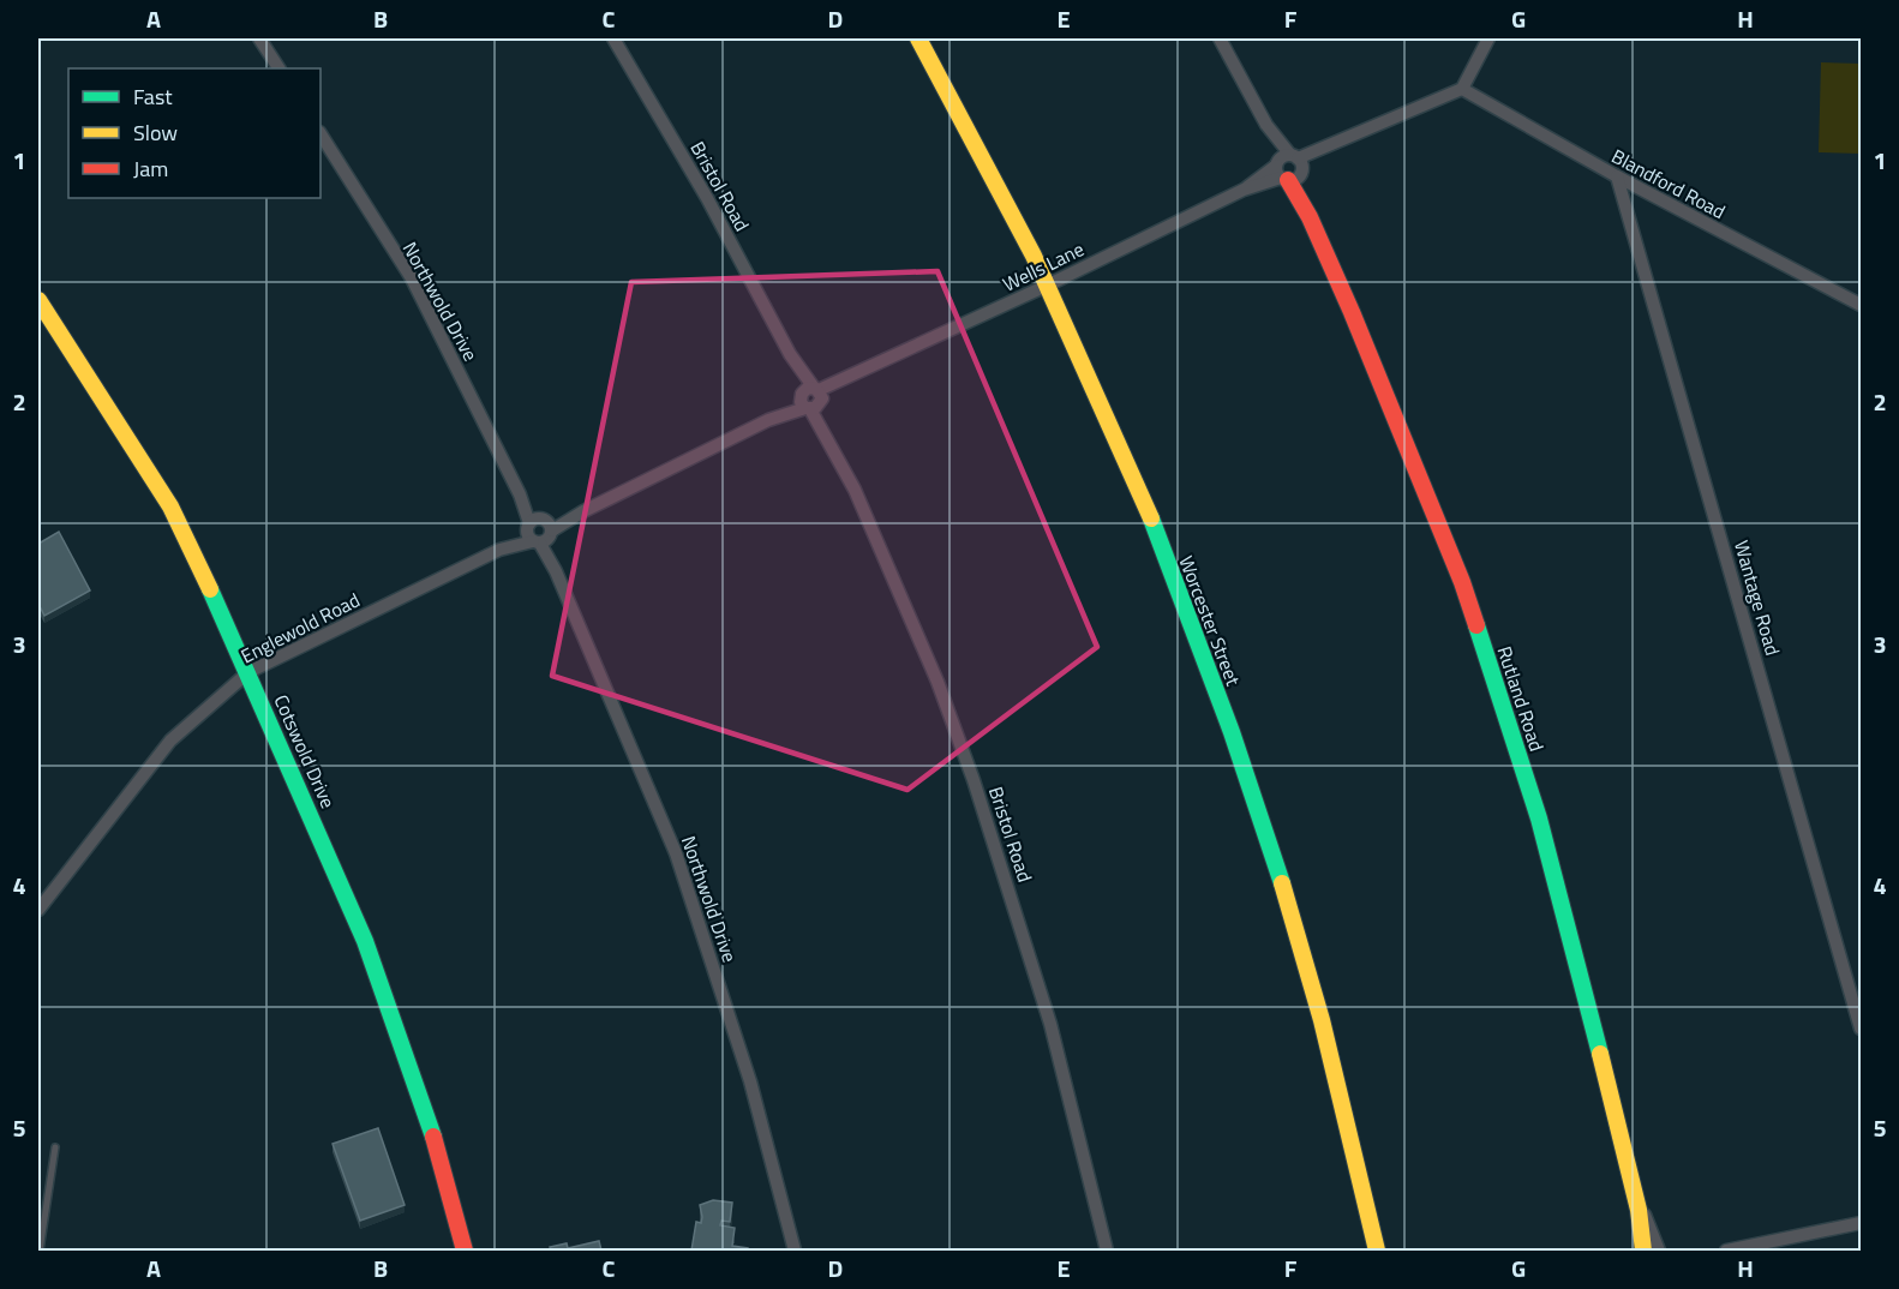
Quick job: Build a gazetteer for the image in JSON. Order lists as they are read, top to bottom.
{
  "streets": {
    "street": [
      "Blandford Road",
      "Bristol Road",
      "Wells Lane",
      "Northwold Drive",
      "Wantage Road",
      "Worcester Street",
      "Englewold Road",
      "Rutland Road",
      "Cotswold Drive"
    ]
  },
  "crossings": [
    ["Blandford Road", "Wells Lane"],
    ["Blandford Road", "Wantage Road"],
    ["Bristol Road", "Wells Lane"],
    ["Bristol Road", "Englewold Road"],
    ["Wells Lane", "Worcester Street"],
    ["Wells Lane", "Englewold Road"],
    ["Wells Lane", "Rutland Road"],
    ["Northwold Drive", "Englewold Road"],
    ["Englewold Road", "Cotswold Drive"]
  ],
  "legend": ["Fast", "Slow", "Jam"],
  "grid": {
    "columns": [
      "A",
      "B",
      "C",
      "D",
      "E",
      "F",
      "G",
      "H"
    ],
    "rows": [
      "1",
      "2",
      "3",
      "4",
      "5"
    ]
  }
}
